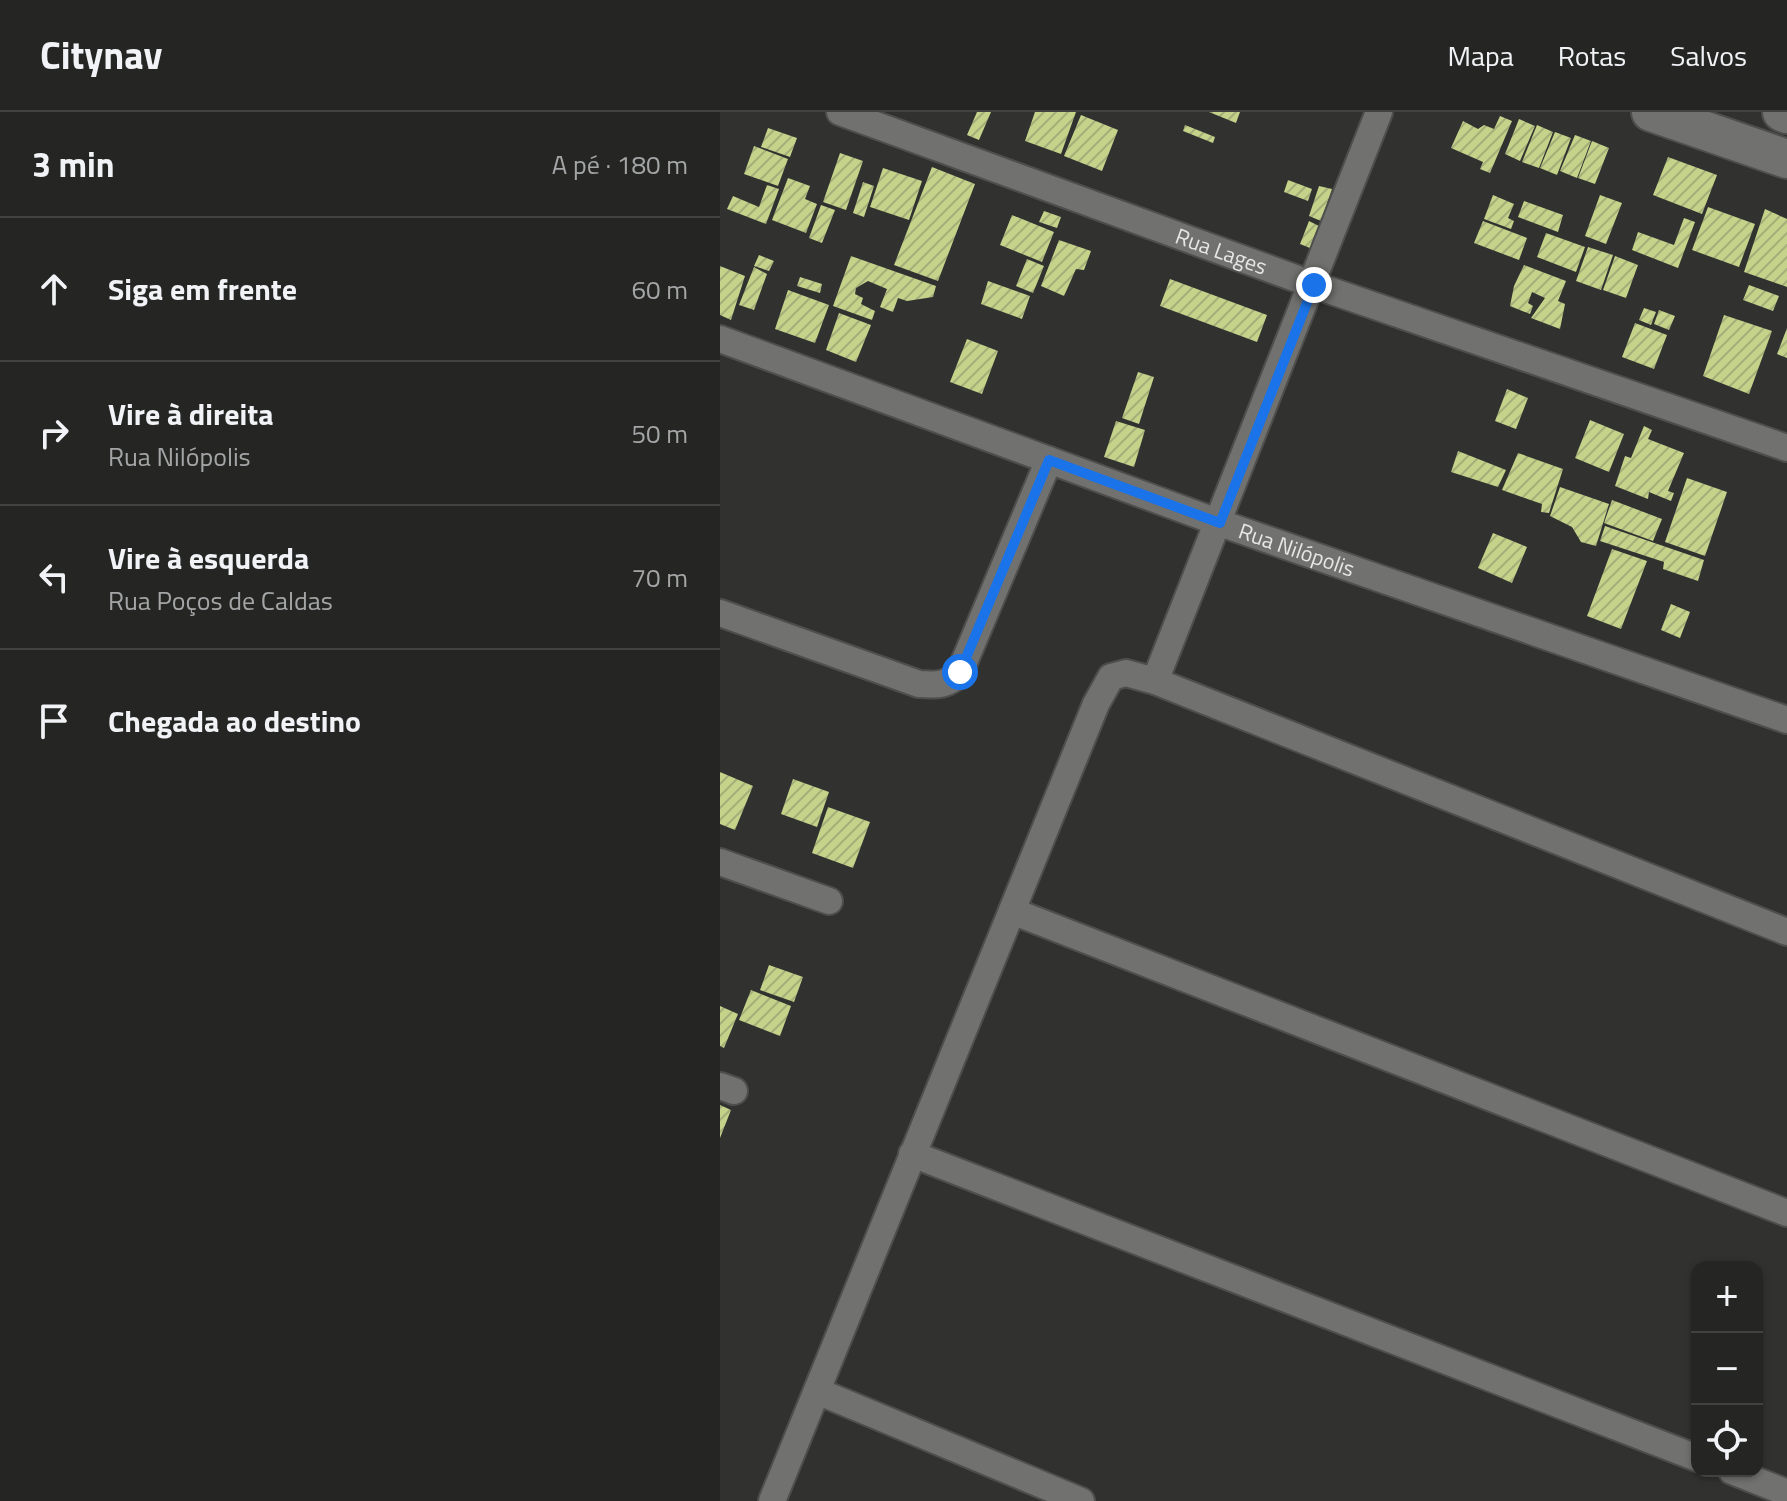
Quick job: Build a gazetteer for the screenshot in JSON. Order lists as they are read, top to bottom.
{
  "streets": {
    "street": ["Rua Lages", "Rua Nilópolis"]
  },
  "page": {
    "header": "Citynav",
    "nav": ["Mapa", "Rotas", "Salvos"],
    "heading": ["3 min", "A pé · 180 m"],
    "list": [
      ["Siga em frente", "60 m"],
      ["Vire à direita", "Rua Nilópolis", "50 m"],
      ["Vire à esquerda", "Rua Poços de Caldas", "70 m"],
      "Chegada ao destino"
    ],
    "map_buttons": ["+", "−"]
  }
}
